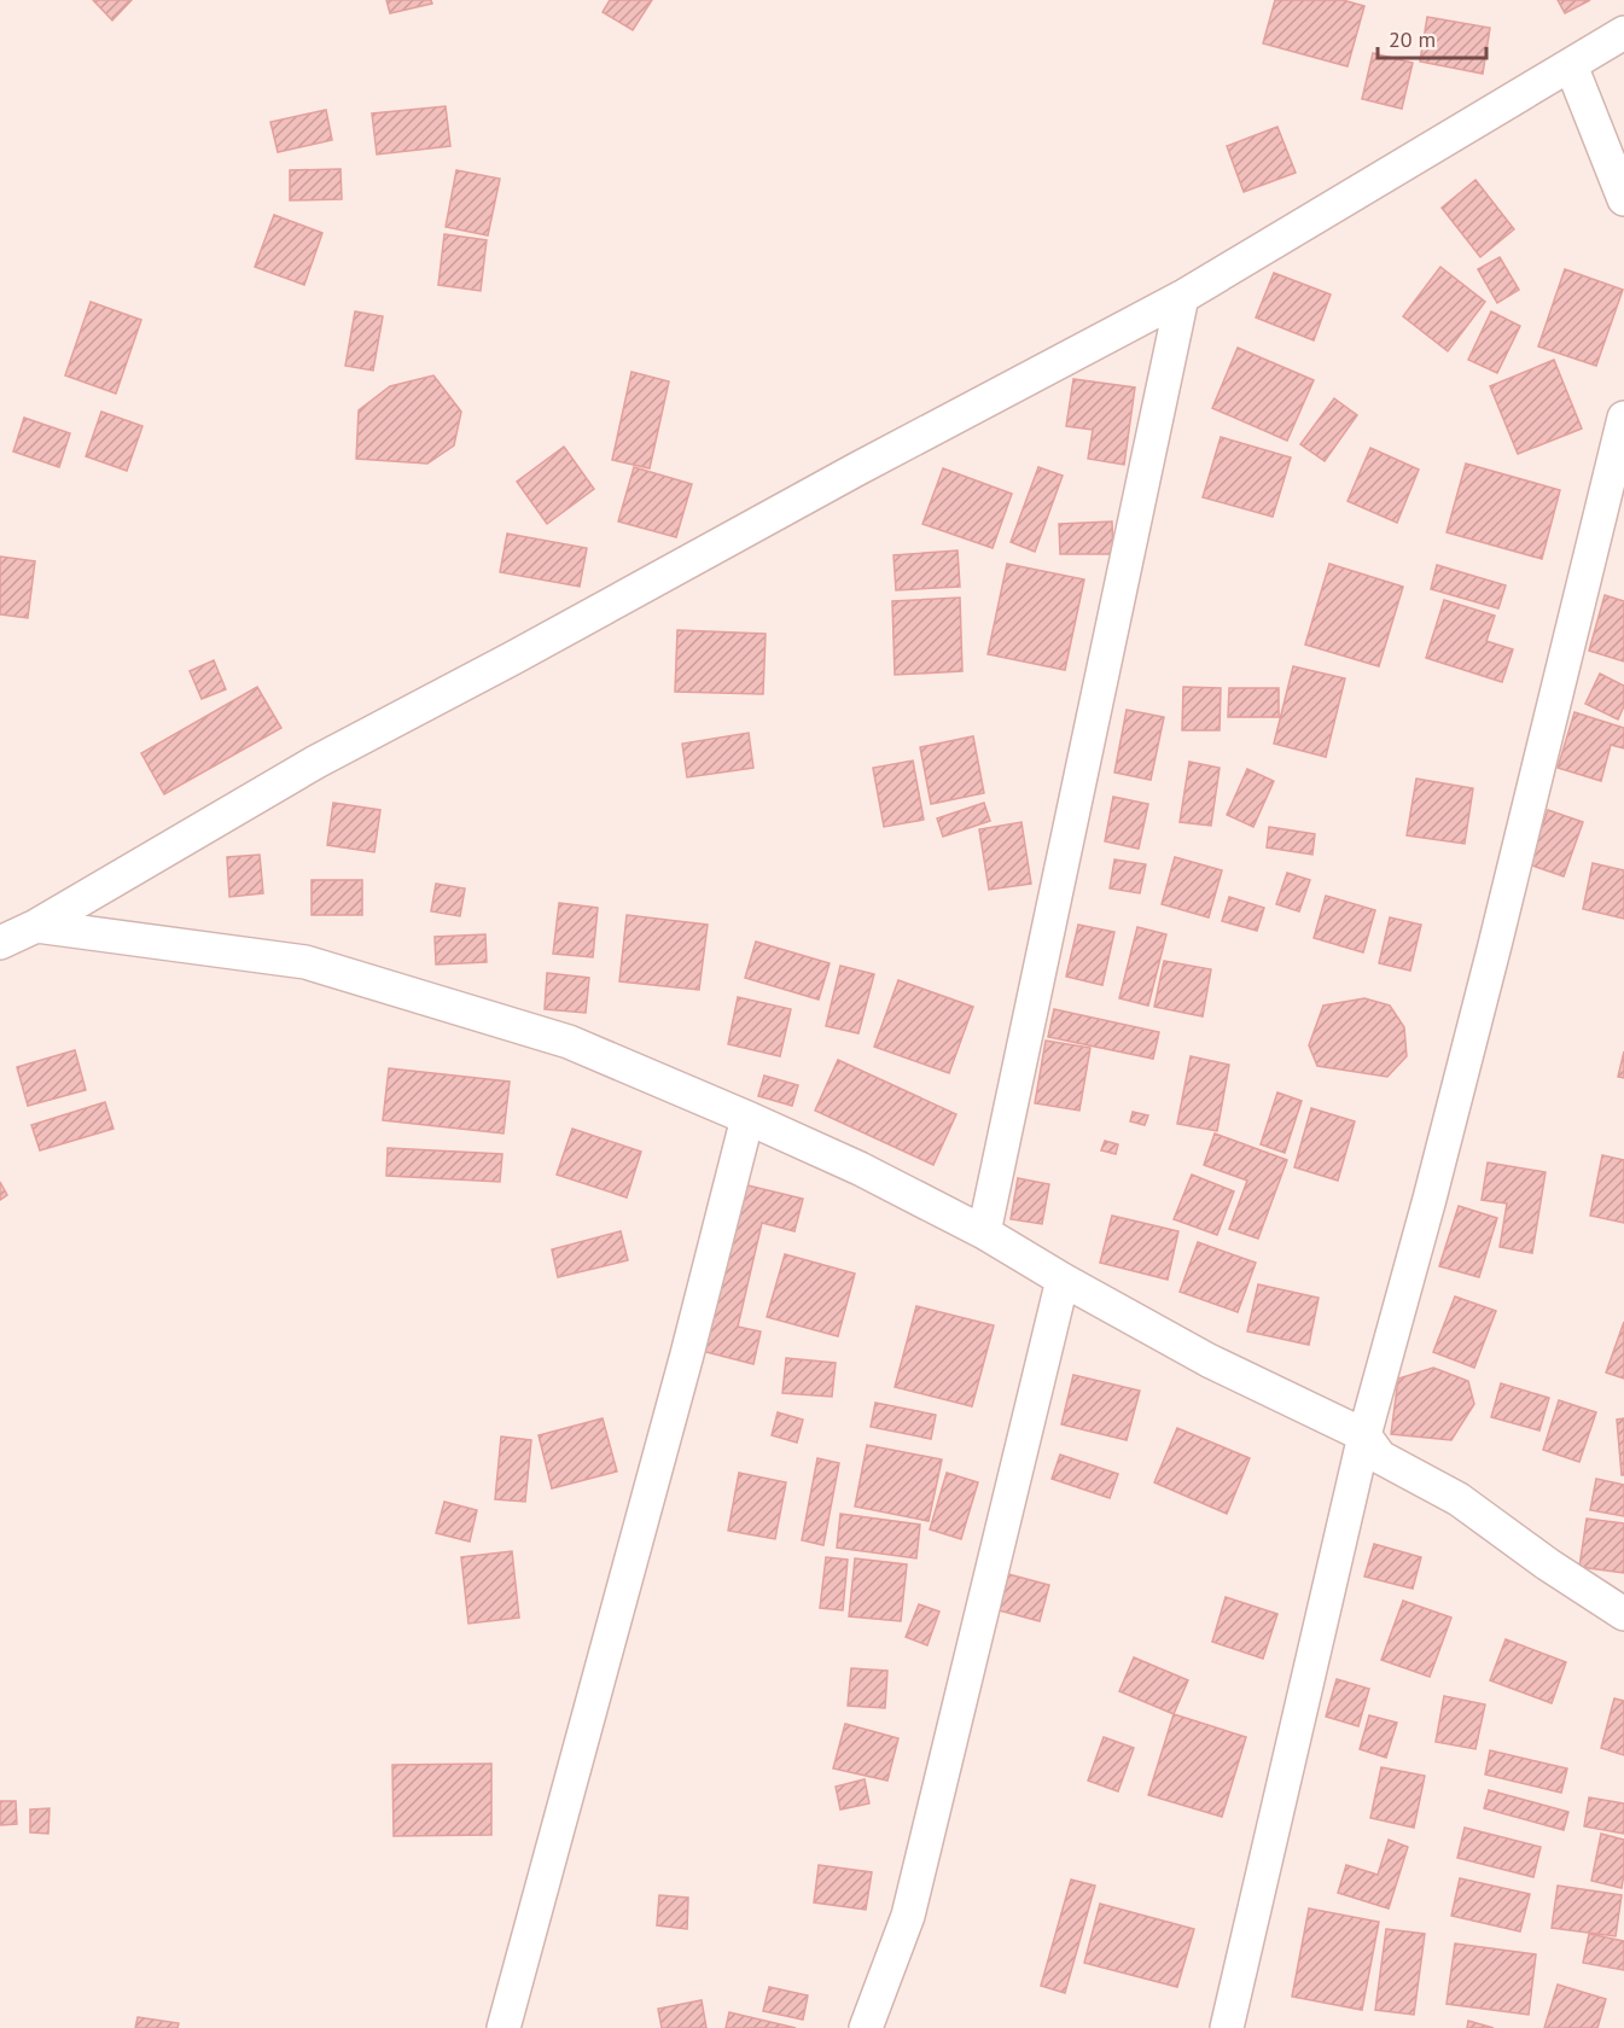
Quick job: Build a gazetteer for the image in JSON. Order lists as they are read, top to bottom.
{
  "scale_bar": "20 m"
}
